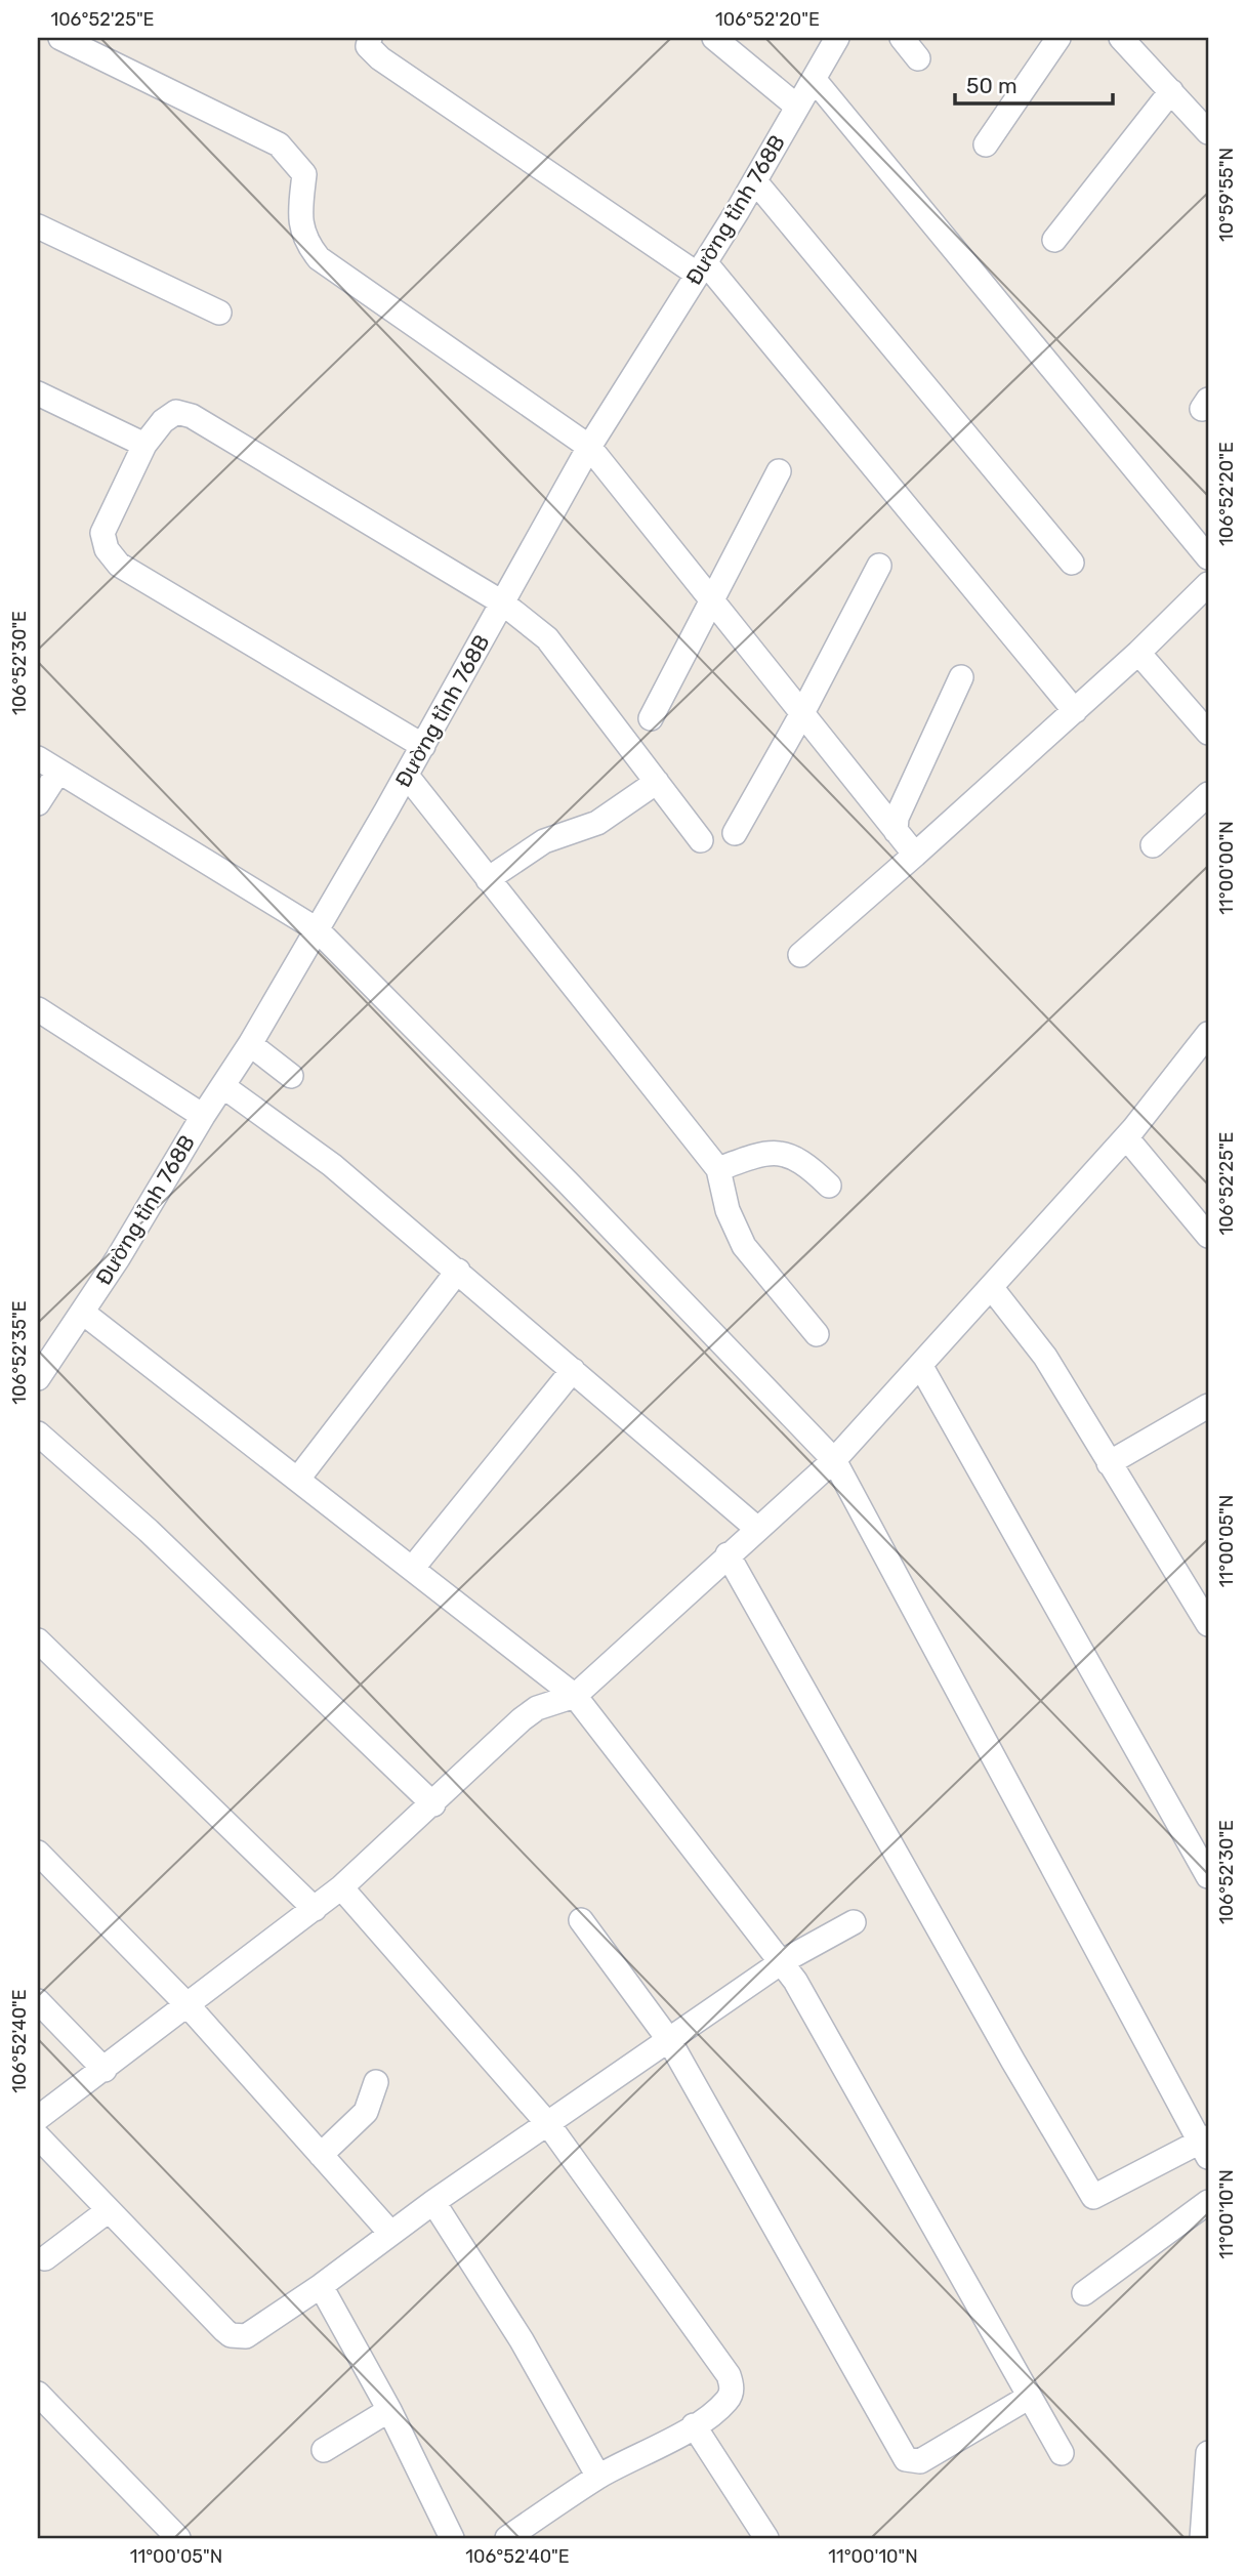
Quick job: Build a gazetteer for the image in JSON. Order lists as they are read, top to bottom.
{
  "streets": {
    "street": ["Đường tỉnh 768B"]
  },
  "scale_bar": "50 m",
  "coordinates": [
    "106°52'25\"E",
    "106°52'20\"E",
    "10°59'55\"N",
    "106°52'30\"E",
    "11°00'00\"N",
    "106°52'35\"E",
    "11°00'05\"N",
    "106°52'40\"E",
    "11°00'10\"N"
  ]
}
